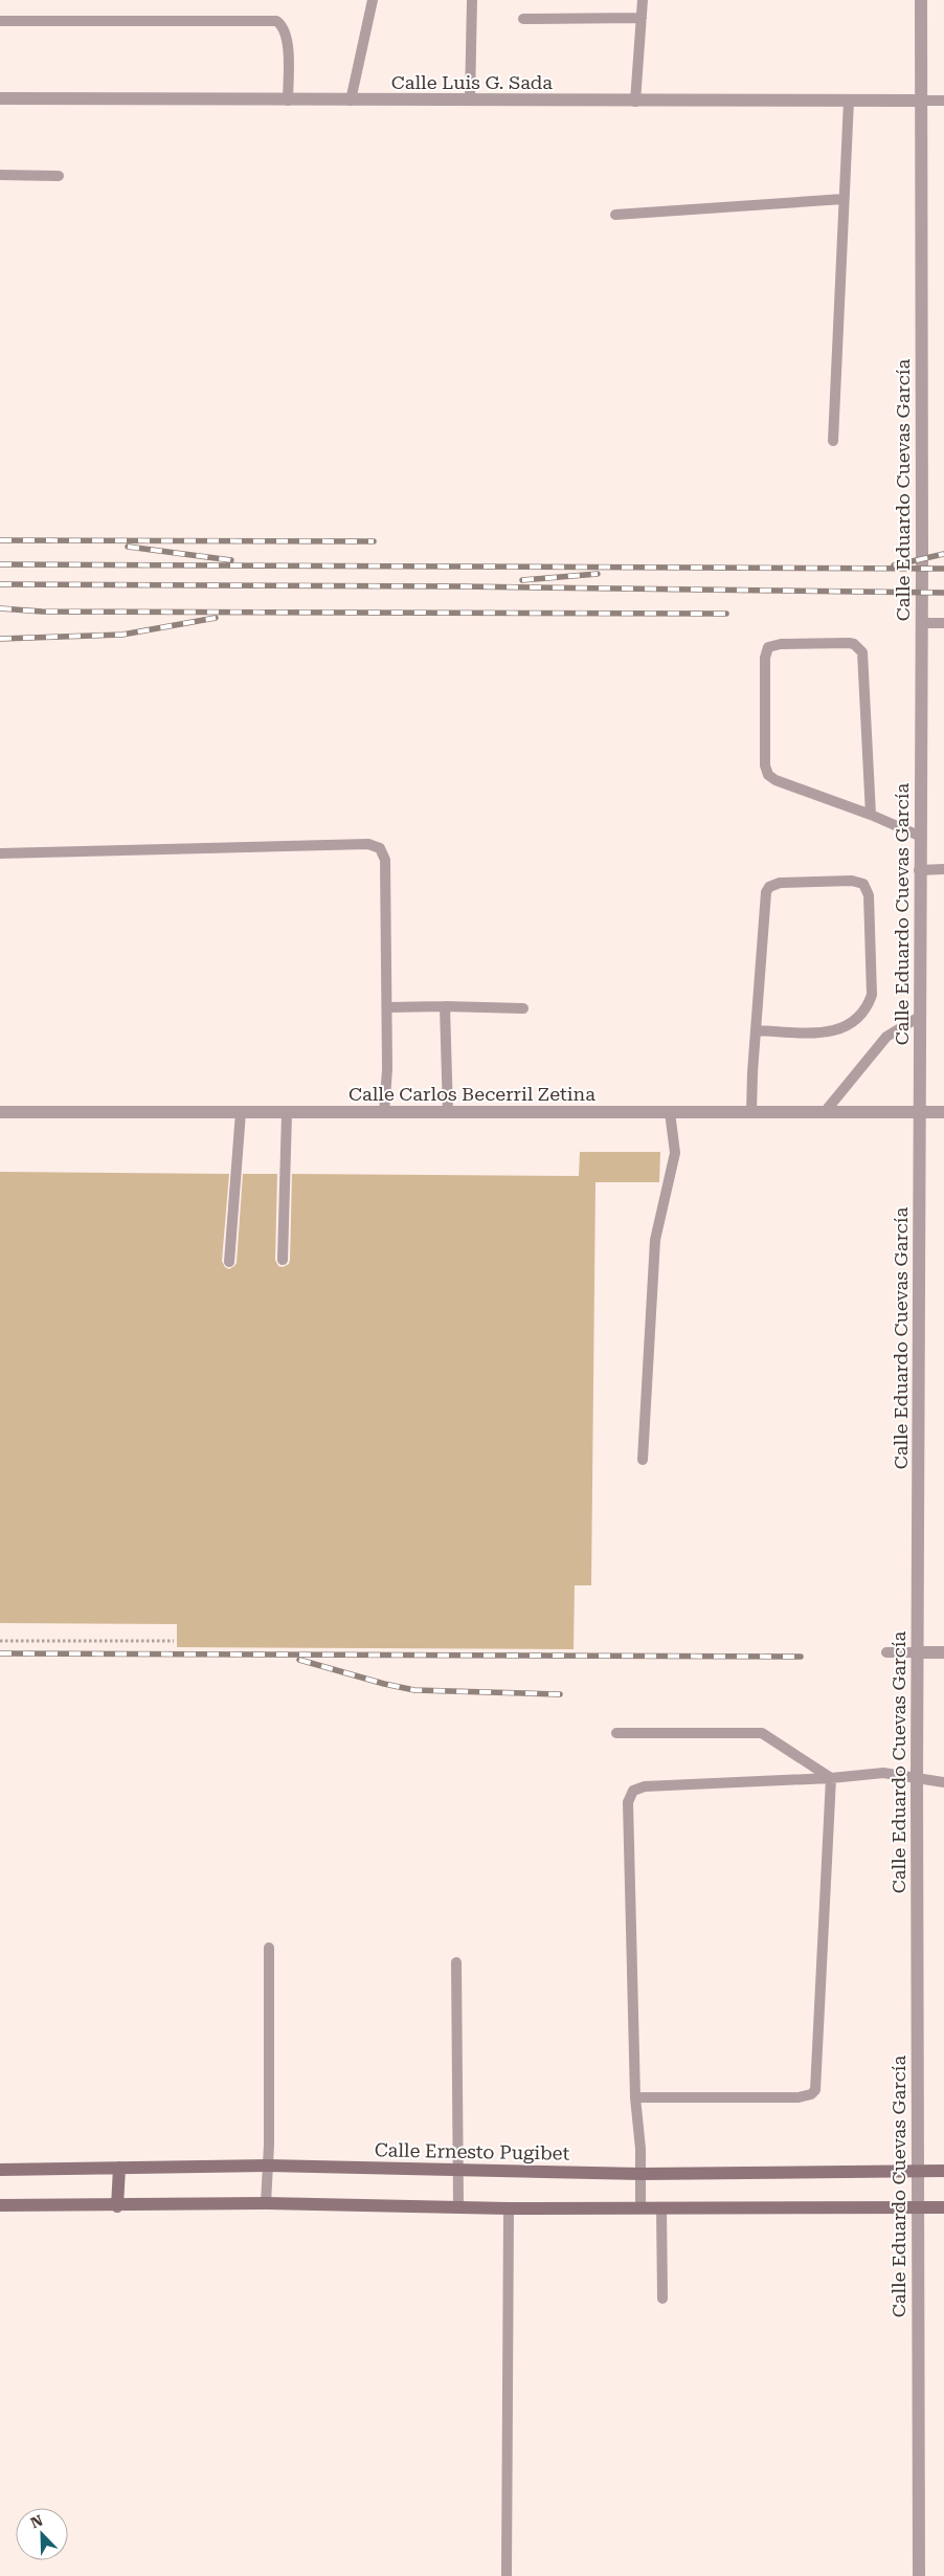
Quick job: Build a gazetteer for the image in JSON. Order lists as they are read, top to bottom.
{
  "streets": {
    "street": [
      "Calle Luis G. Sada",
      "Calle Eduardo Cuevas García",
      "Calle Carlos Becerril Zetina",
      "Calle Ernesto Pugibet"
    ]
  },
  "crossings": [
    ["Calle Luis G. Sada", "Calle Eduardo Cuevas García"],
    ["Calle Eduardo Cuevas García", "Calle Carlos Becerril Zetina"],
    ["Calle Eduardo Cuevas García", "Calle Ernesto Pugibet"]
  ],
  "north": "top left"
}
